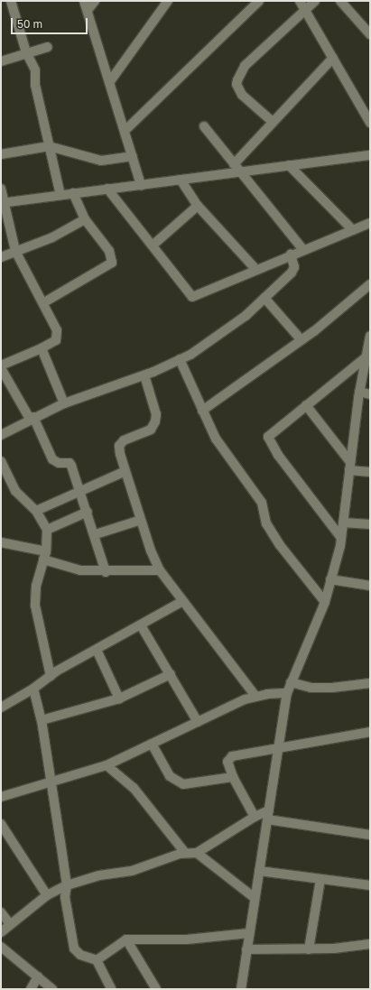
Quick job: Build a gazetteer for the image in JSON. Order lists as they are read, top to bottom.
{
  "scale_bar": "50 m"
}
